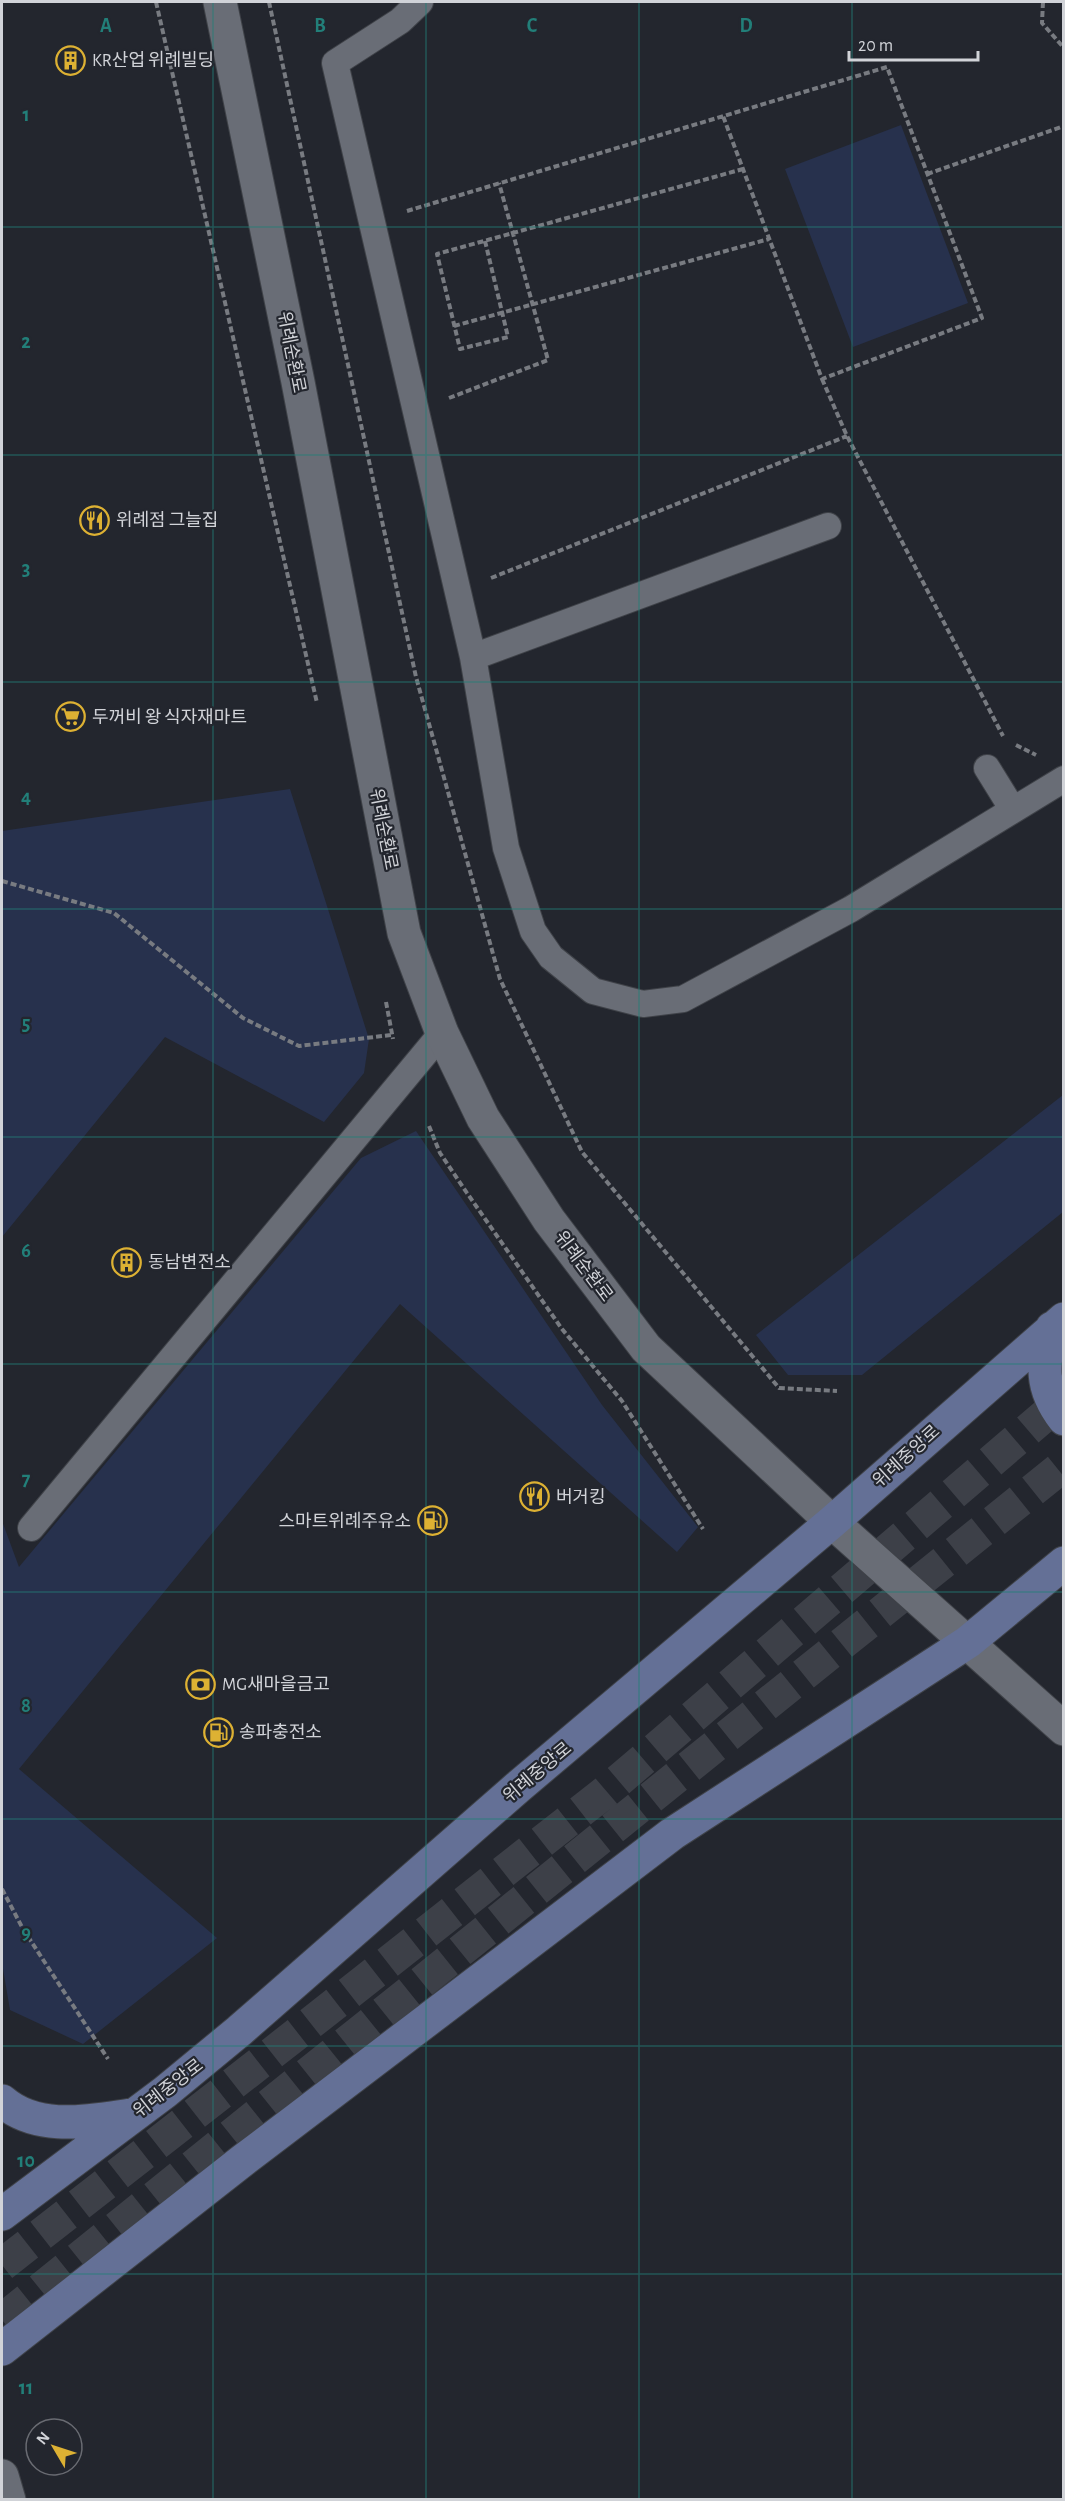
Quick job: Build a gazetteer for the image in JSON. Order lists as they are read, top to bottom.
{
  "streets": {
    "main road": ["위례중앙로"],
    "street": ["위례순환로"]
  },
  "crossings": [
    ["위례순환로", "위례중앙로"]
  ],
  "places": {
    "building": ["KR산업 위례빌딩", "동남변전소"],
    "restaurant": ["위례점 그늘집", "버거킹"],
    "supermarket": ["두꺼비 왕 식자재마트"],
    "fuel station": ["스마트위례주유소", "송파충전소"],
    "bank": ["MG새마을금고"]
  },
  "scale_bar": "20 m",
  "north": "top left",
  "grid": {
    "columns": [
      "A",
      "B",
      "C",
      "D"
    ],
    "rows": [
      "1",
      "2",
      "3",
      "4",
      "5",
      "6",
      "7",
      "8",
      "9",
      "10",
      "11"
    ]
  }
}
